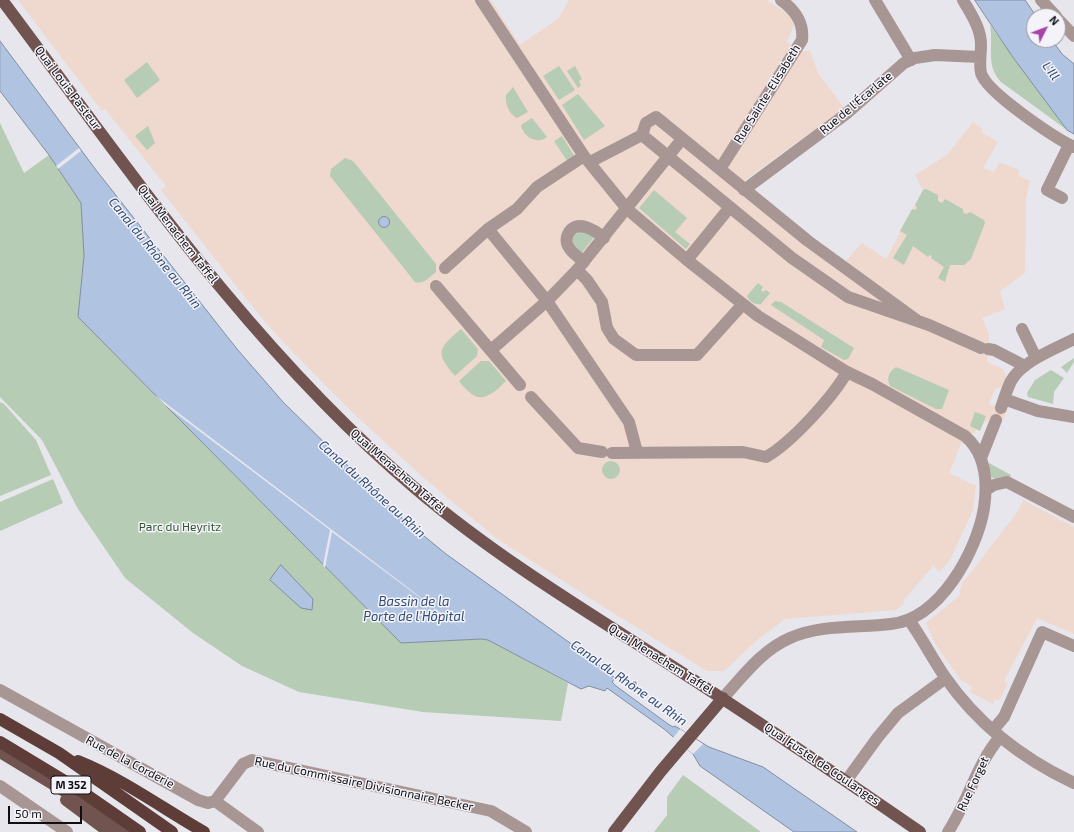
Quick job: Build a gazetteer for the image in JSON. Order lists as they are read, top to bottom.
{
  "streets": {
    "highway": ["M 352"],
    "main road": ["Quai Louis Pasteur", "Quai Menachem Taffel", "Quai Fustel de Coulanges"],
    "street": [
      "Rue Sainte-Elisabeth",
      "Rue de l'Écarlate",
      "Rue de la Corderie",
      "Rue du Commissaire Divisionnaire Becker",
      "Rue Forget"
    ]
  },
  "crossings": [
    ["Quai Louis Pasteur", "Quai Menachem Taffel"],
    ["Quai Menachem Taffel", "Quai Fustel de Coulanges"],
    ["Rue de la Corderie", "Rue du Commissaire Divisionnaire Becker"]
  ],
  "water": ["L'Ill", "Canal du Rhône au Rhin", "Bassin de la Porte de l’Hôpital"],
  "parks": ["Parc du Heyritz"],
  "scale_bar": "50 m",
  "north": "top right"
}
